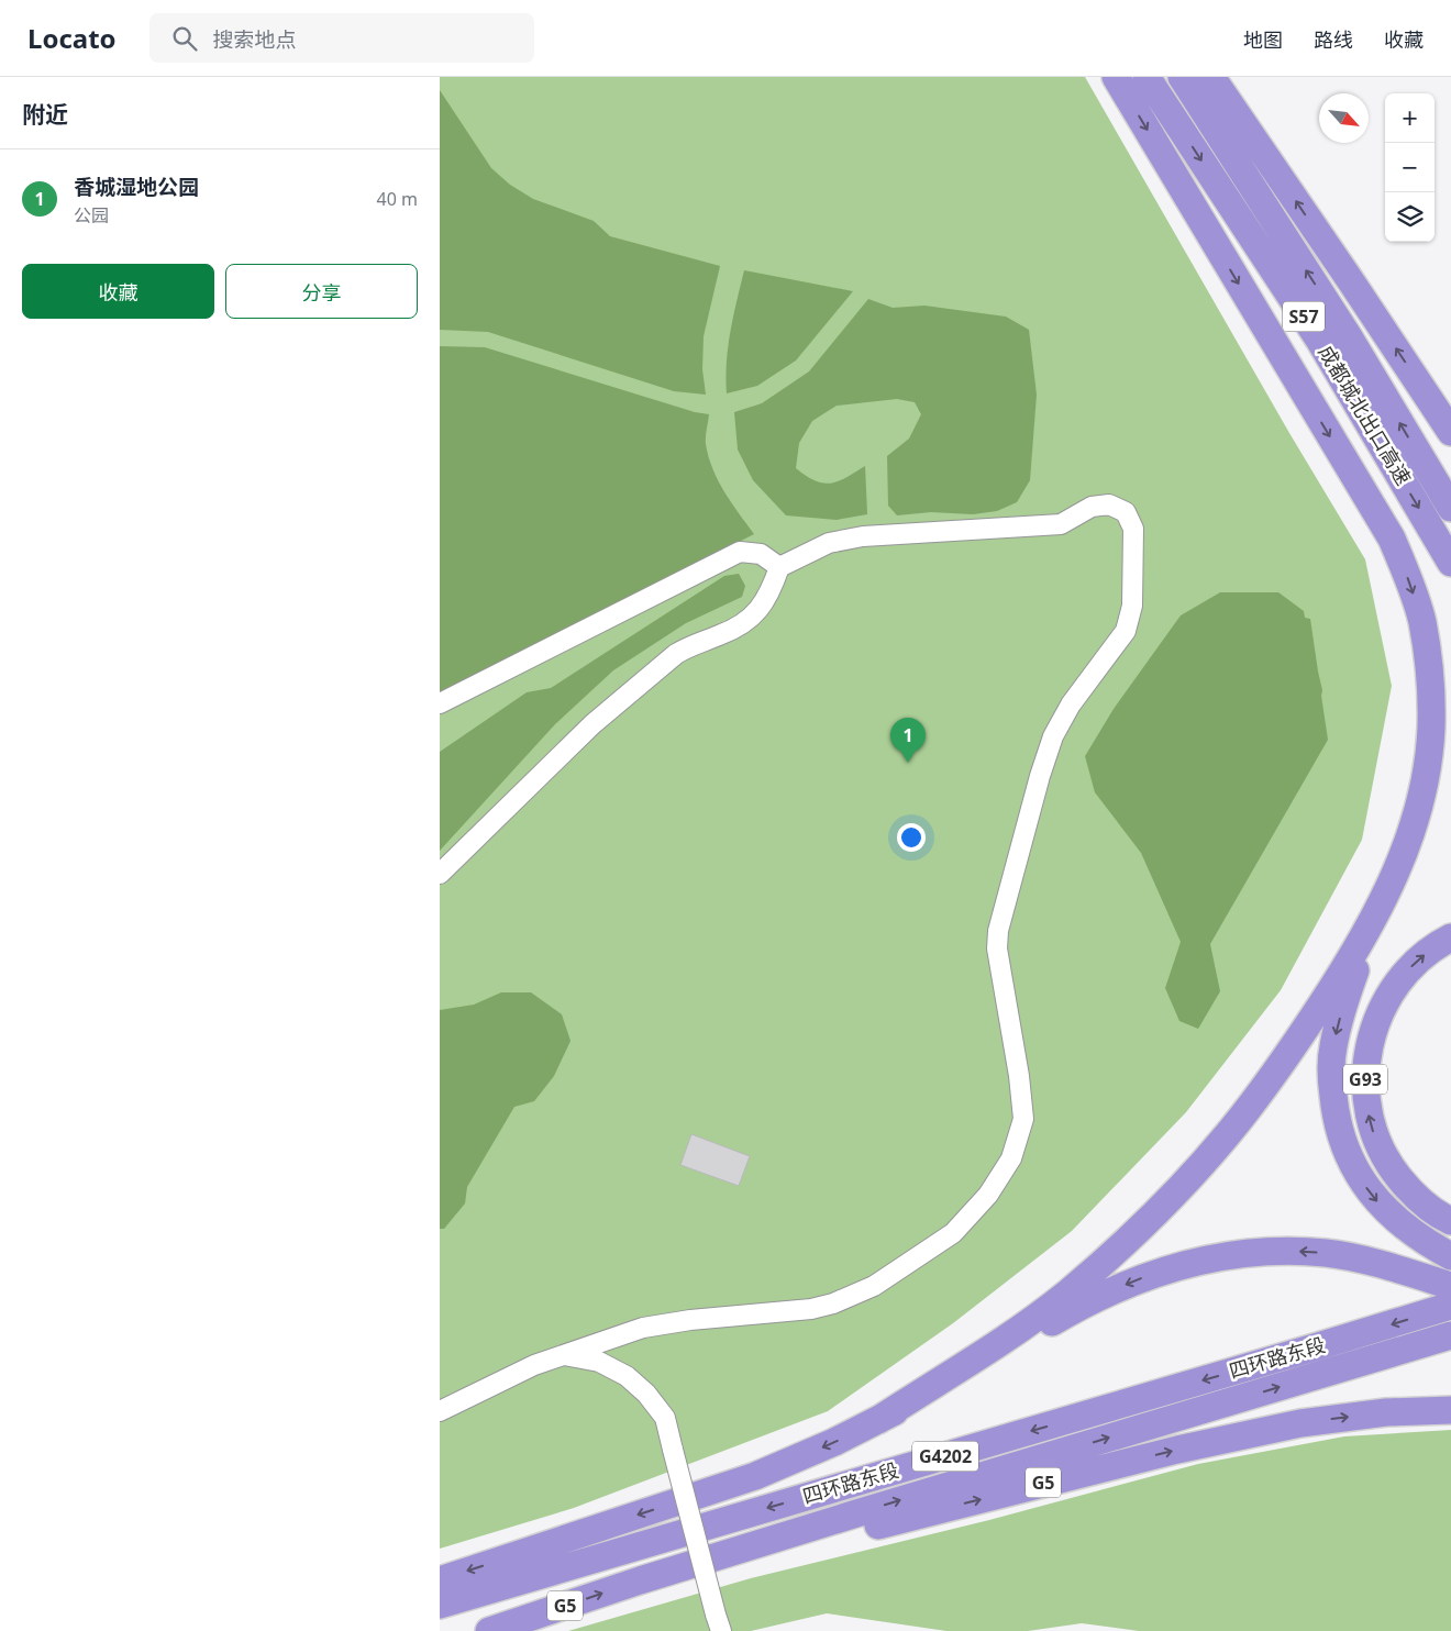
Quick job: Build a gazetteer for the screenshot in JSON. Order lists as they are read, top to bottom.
{
  "streets": {
    "highway": [
      "S57",
      "成都城北出口高速",
      "G93",
      "四环路东段",
      "G4202",
      "G5"
    ]
  },
  "crossings": [
    ["四环路东段", "G5"]
  ],
  "north": "bottom right",
  "page": {
    "header": "Locato",
    "search": "搜索地点",
    "nav": ["地图", "路线", "收藏"],
    "heading": "附近",
    "map_buttons": ["+", "−"],
    "list": [
      {
        "mark": "1",
        "name": "香城湿地公园",
        "note": "公园",
        "value": "40 m"
      }
    ],
    "buttons": ["收藏", "分享"],
    "pins": "1"
  }
}
